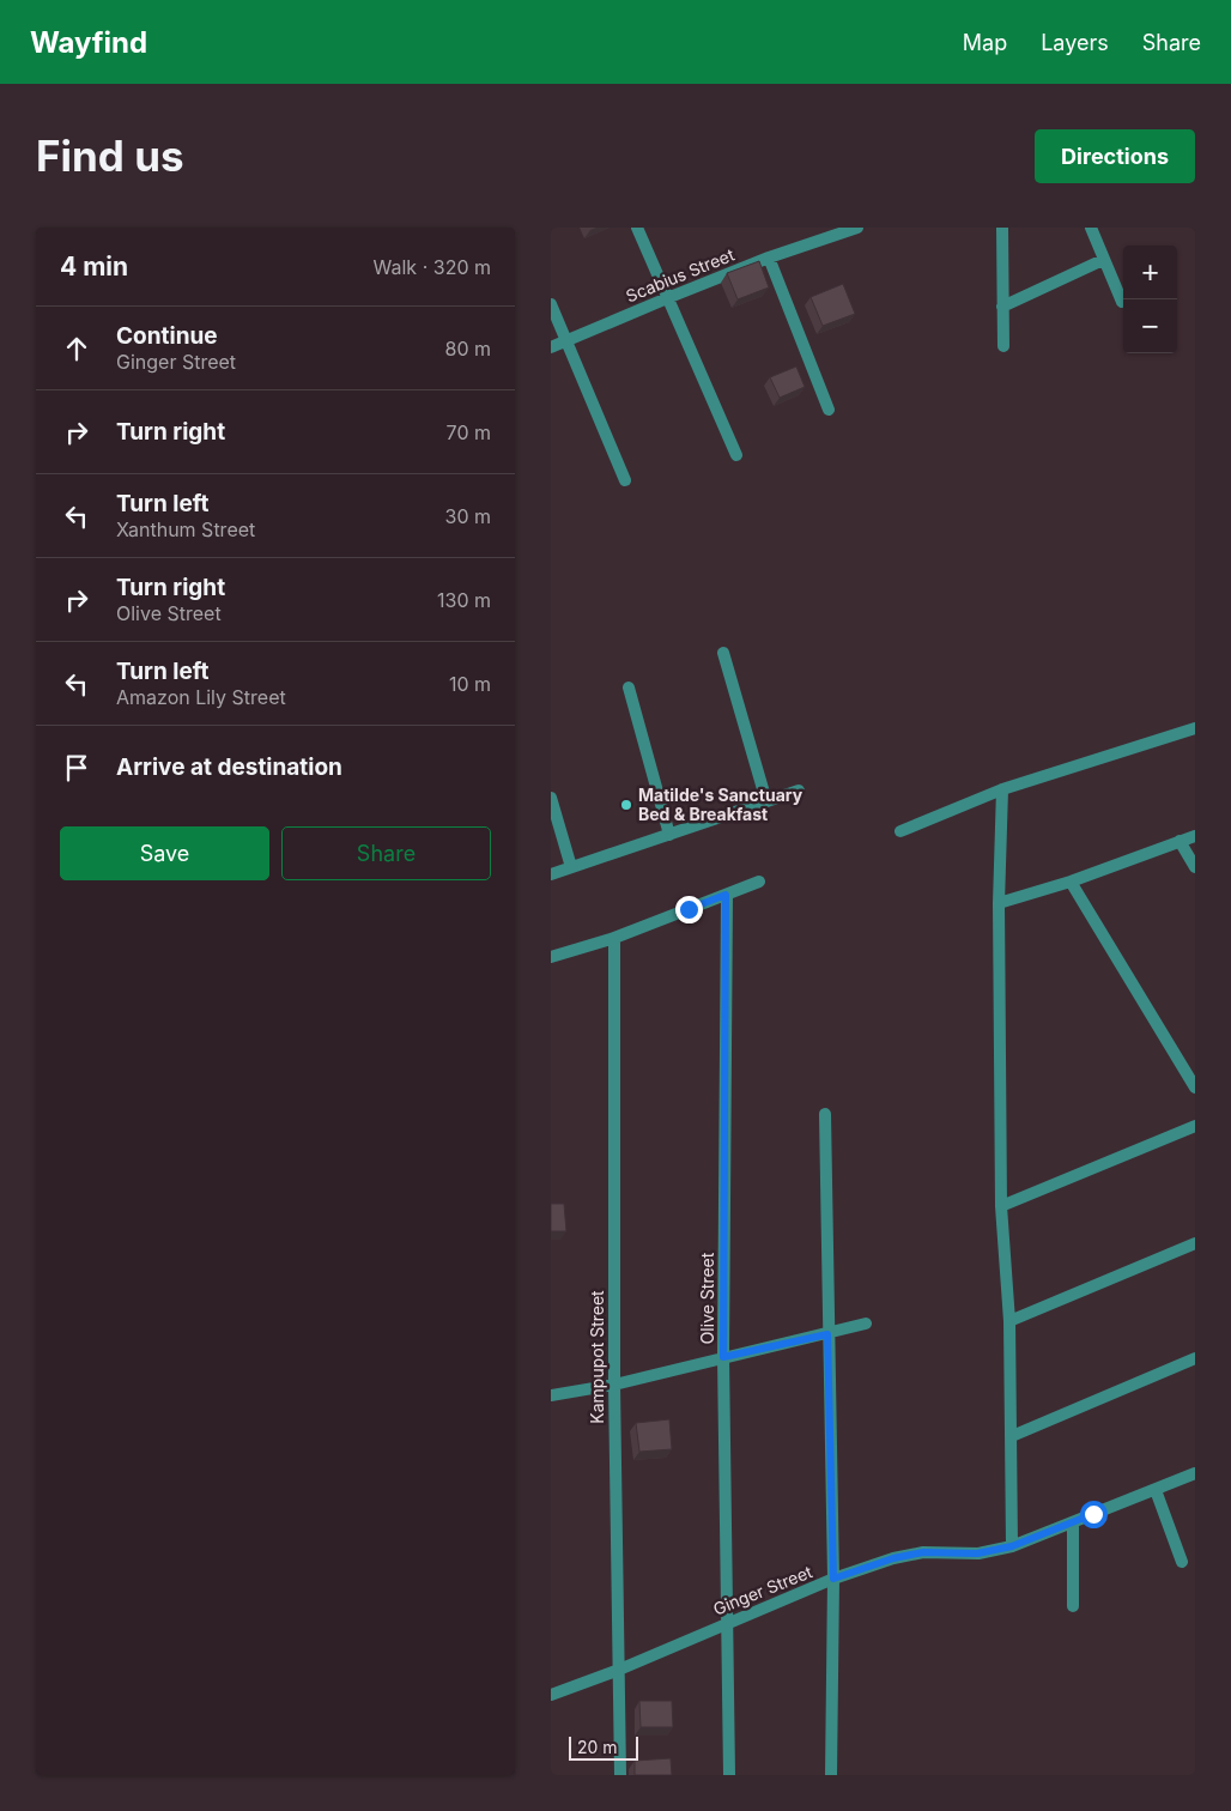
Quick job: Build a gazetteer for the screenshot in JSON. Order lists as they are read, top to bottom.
{
  "streets": {
    "street": [
      "Scabius Street",
      "Olive Street",
      "Kampupot Street",
      "Ginger Street"
    ]
  },
  "crossings": [
    ["Olive Street", "Ginger Street"],
    ["Kampupot Street", "Ginger Street"]
  ],
  "places": ["Matilde's Sanctuary Bed & Breakfast"],
  "scale_bar": "20 m",
  "page": {
    "header": "Wayfind",
    "nav": ["Map", "Layers", "Share"],
    "buttons": [
      "Directions",
      ["Save", "Share"]
    ],
    "title": "Find us",
    "heading": ["4 min", "Walk · 320 m"],
    "map_buttons": ["+", "−"],
    "list": [
      ["Continue", "Ginger Street", "80 m"],
      ["Turn right", "70 m"],
      ["Turn left", "Xanthum Street", "30 m"],
      ["Turn right", "Olive Street", "130 m"],
      ["Turn left", "Amazon Lily Street", "10 m"],
      "Arrive at destination"
    ],
    "scale": "20 m"
  }
}
